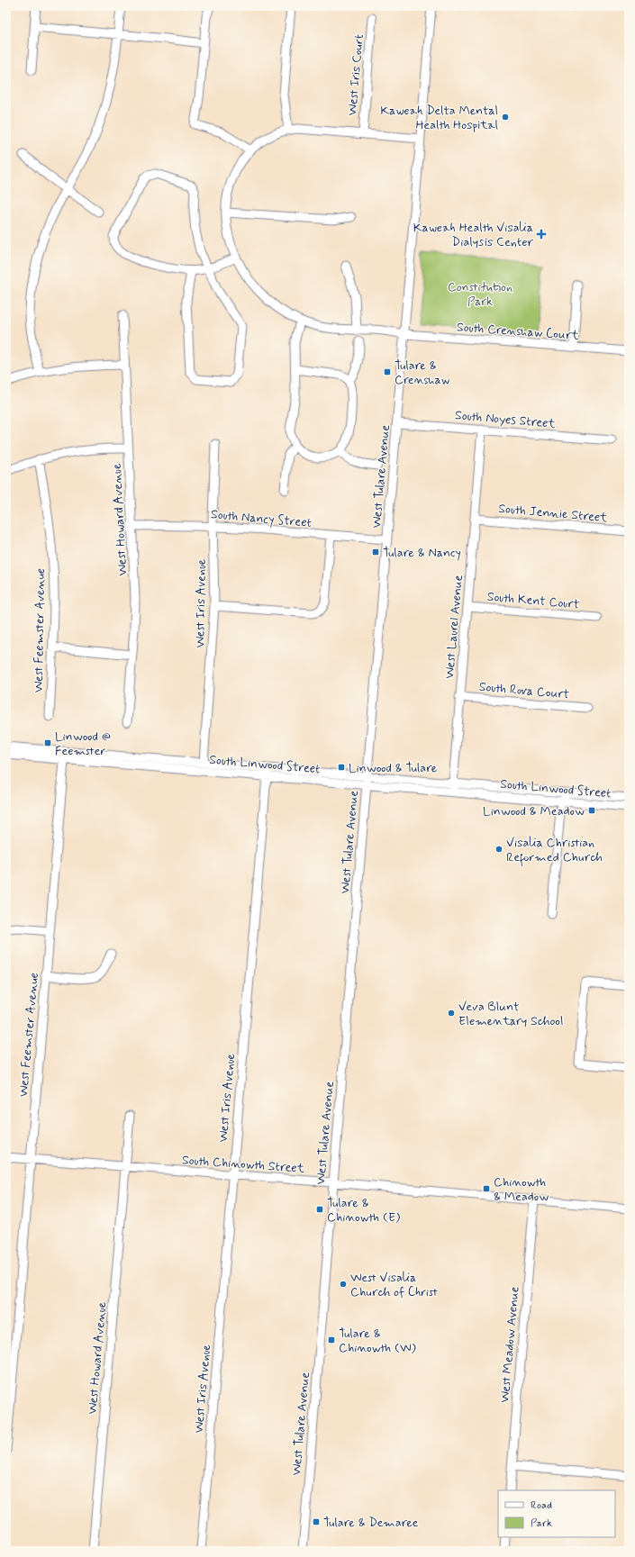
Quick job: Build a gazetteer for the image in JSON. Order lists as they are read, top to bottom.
{
  "streets": {
    "street": [
      "West Iris Court",
      "South Crenshaw Court",
      "South Noyes Street",
      "West Tulare Avenue",
      "South Jennie Street",
      "South Nancy Street",
      "West Howard Avenue",
      "South Kent Court",
      "West Iris Avenue",
      "West Laurel Avenue",
      "West Feemster Avenue",
      "South Rova Court",
      "South Linwood Street",
      "South Chinowth Street",
      "West Meadow Avenue"
    ]
  },
  "crossings": [
    ["West Iris Court", "South Crenshaw Court"],
    ["South Crenshaw Court", "West Tulare Avenue"],
    ["South Noyes Street", "West Tulare Avenue"],
    ["South Noyes Street", "West Laurel Avenue"],
    ["West Tulare Avenue", "South Nancy Street"],
    ["West Tulare Avenue", "South Linwood Street"],
    ["West Tulare Avenue", "South Chinowth Street"],
    ["South Jennie Street", "West Laurel Avenue"],
    ["South Nancy Street", "West Howard Avenue"],
    ["South Nancy Street", "West Iris Avenue"],
    ["West Howard Avenue", "South Chinowth Street"],
    ["South Kent Court", "West Laurel Avenue"],
    ["West Iris Avenue", "South Linwood Street"],
    ["West Iris Avenue", "South Chinowth Street"],
    ["West Laurel Avenue", "South Rova Court"],
    ["West Laurel Avenue", "South Linwood Street"],
    ["West Feemster Avenue", "South Linwood Street"],
    ["West Feemster Avenue", "South Chinowth Street"],
    ["South Chinowth Street", "West Meadow Avenue"]
  ],
  "parks": ["Constitution Park"],
  "places": {
    "other": [
      "Kaweah Delta Mental Health Hospital",
      "Visalia Christian Reformed Church",
      "Veva Blunt Elementary School",
      "West Visalia Church of Christ"
    ],
    "health": ["Kaweah Health Visalia Dialysis Center"],
    "transit": [
      "Tulare & Crenshaw",
      "Tulare & Nancy",
      "Linwood @ Feemster",
      "Linwood & Tulare",
      "Linwood & Meadow",
      "Chinowth & Meadow",
      "Tulare & Chinowth (E)",
      "Tulare & Chinowth (W)",
      "Tulare & Demaree"
    ]
  },
  "legend": ["Road", "Park"]
}
